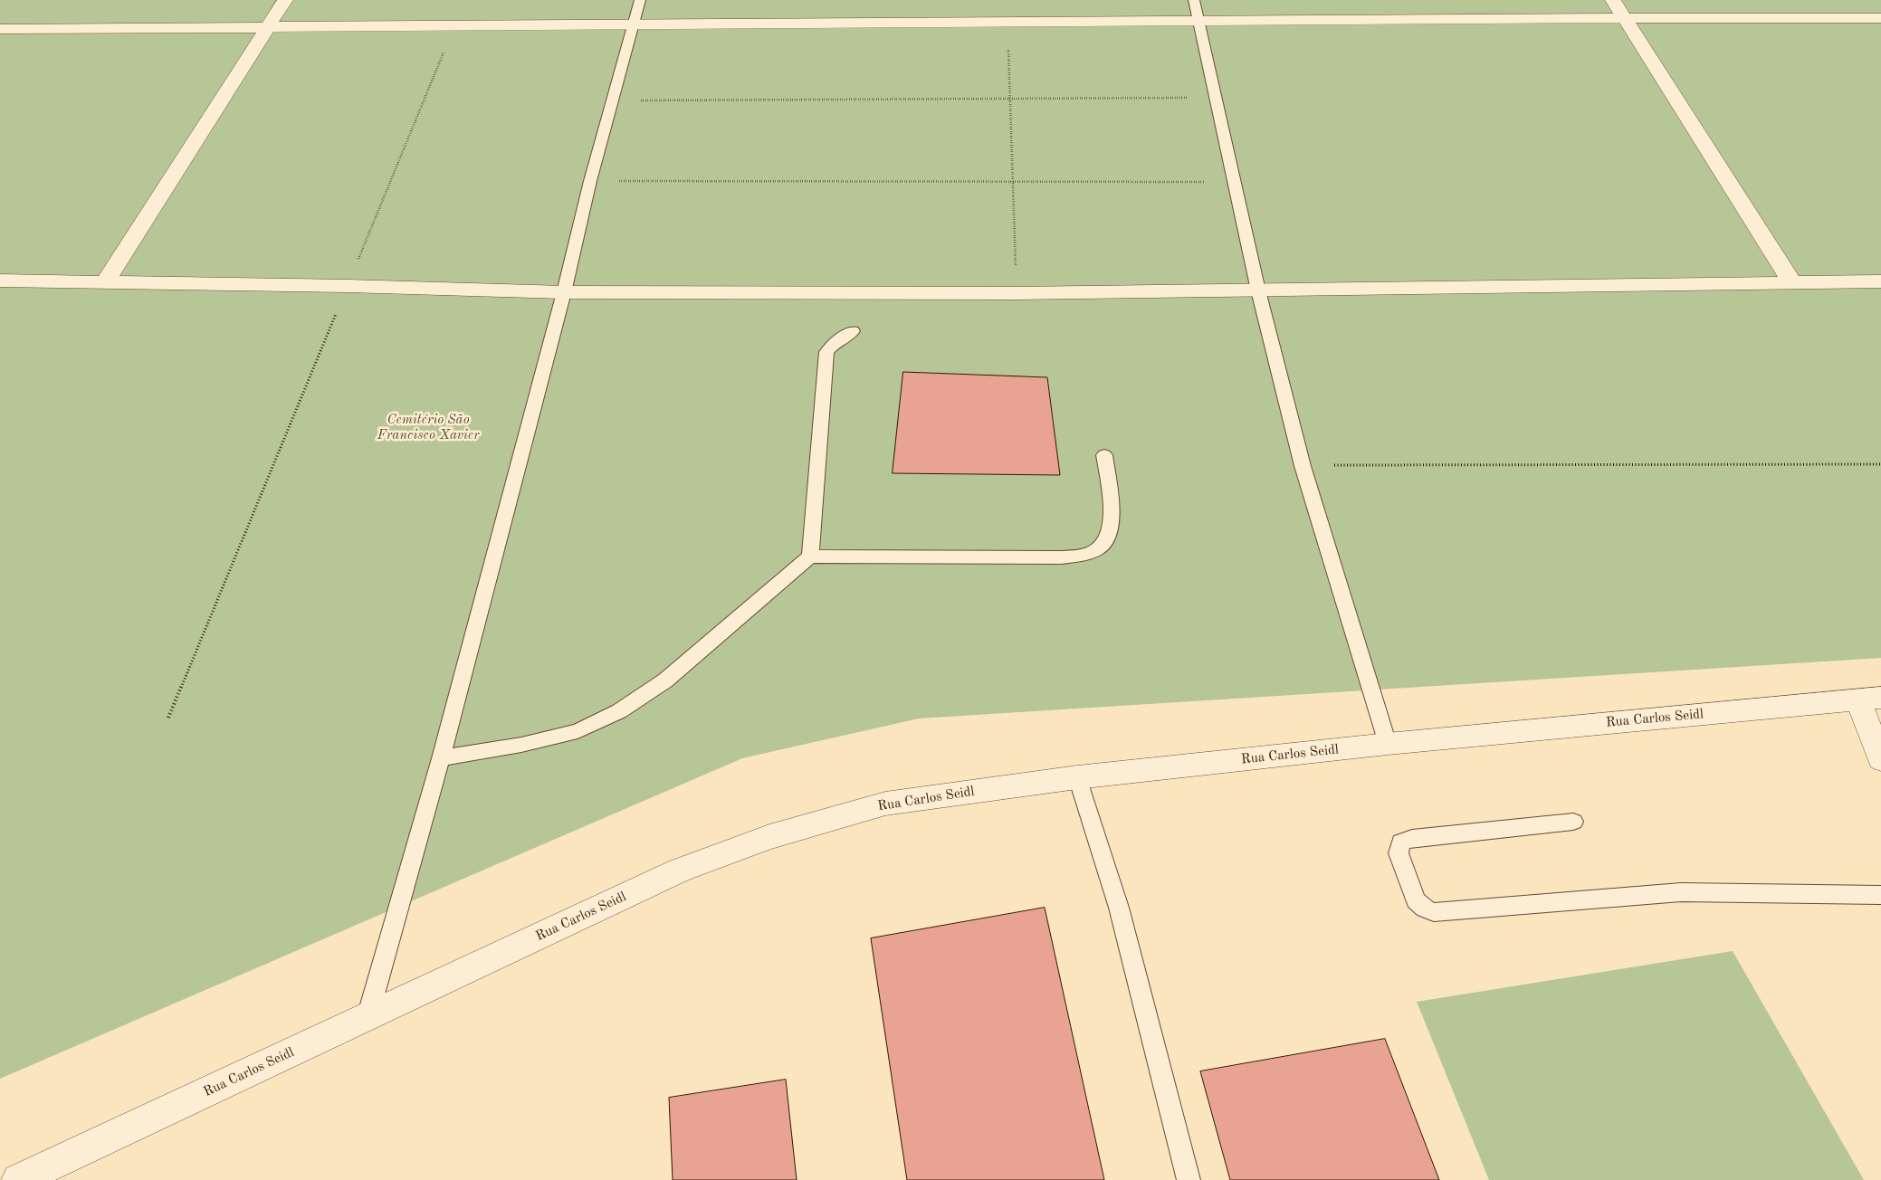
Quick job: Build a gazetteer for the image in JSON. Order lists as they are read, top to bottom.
{
  "streets": {
    "street": ["Rua Carlos Seidl"]
  },
  "parks": ["Cemitério São Francisco Xavier"]
}
